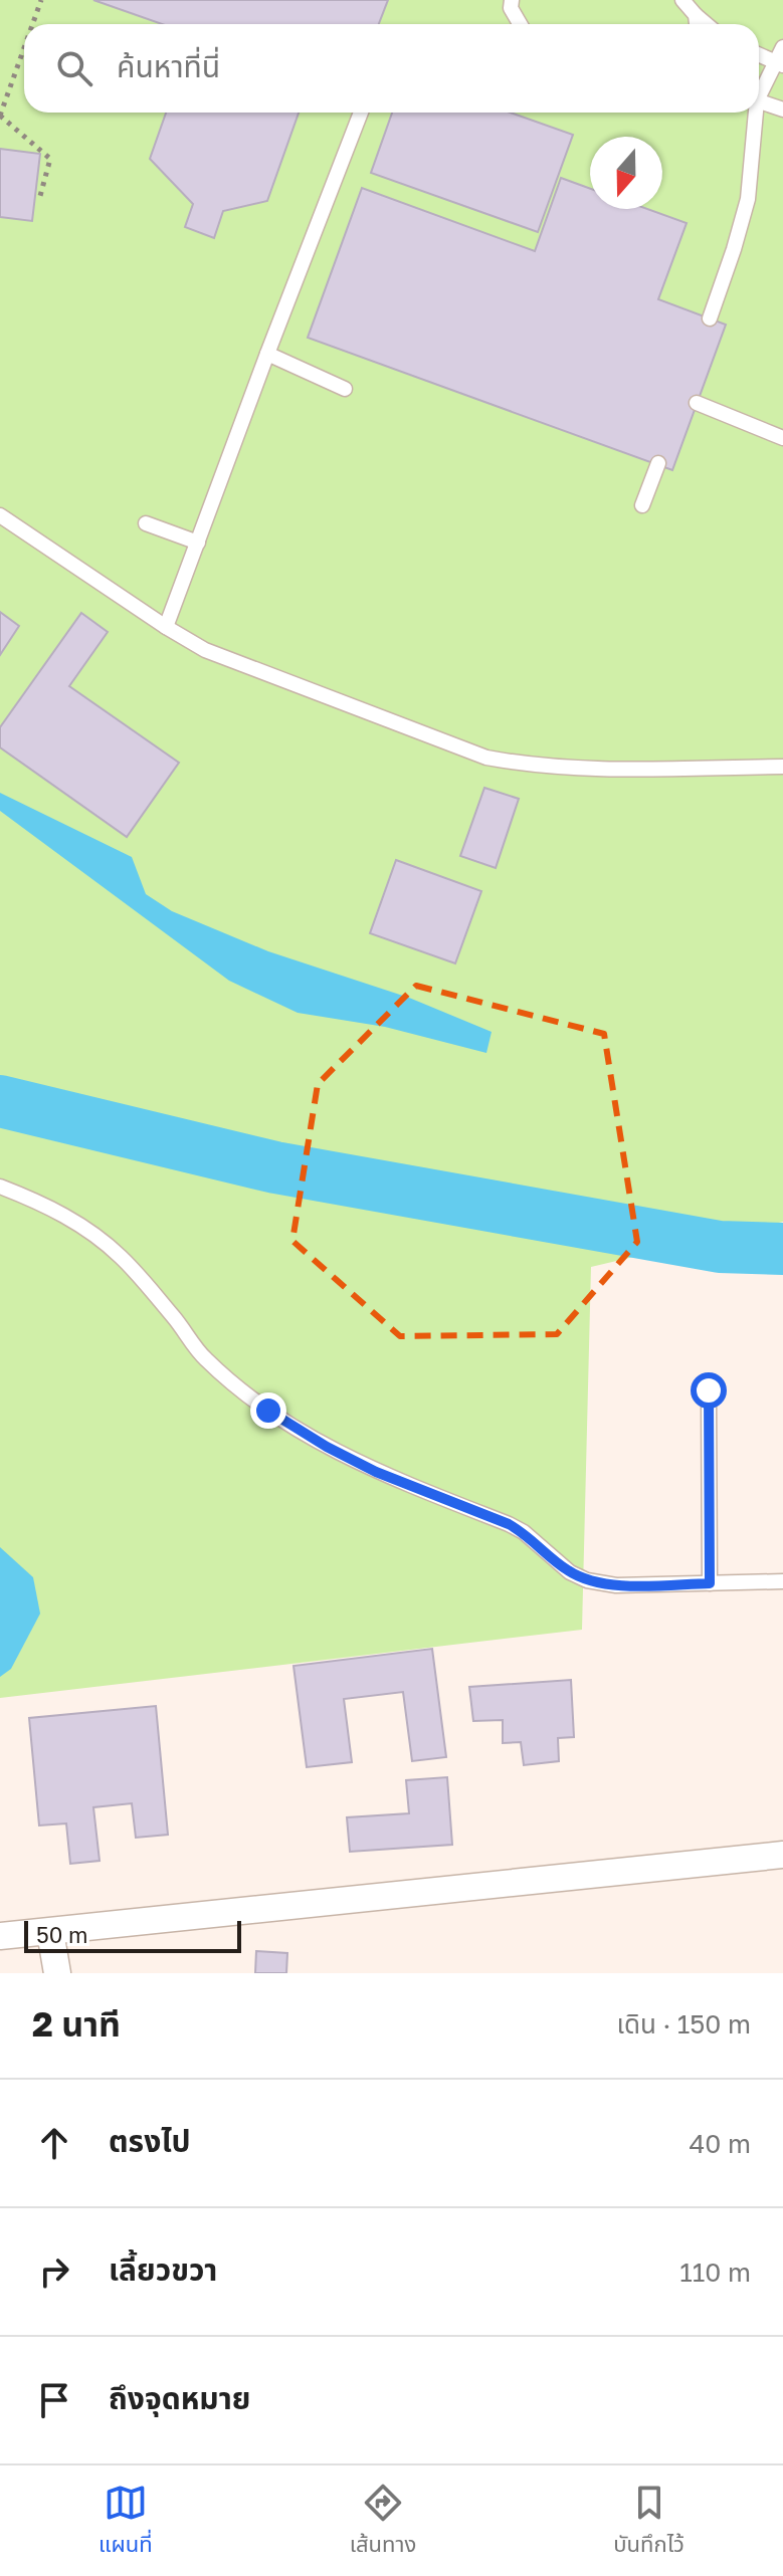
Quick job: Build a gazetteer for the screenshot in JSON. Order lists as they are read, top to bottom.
{
  "scale_bar": "50 m",
  "north": "bottom",
  "page": {
    "search": "ค้นหาที่นี่",
    "scale": "50 m",
    "heading": ["2 นาที", "เดิน · 150 m"],
    "list": [
      ["ตรงไป", "40 m"],
      ["เลี้ยวขวา", "110 m"],
      "ถึงจุดหมาย"
    ],
    "nav": ["แผนที่", "เส้นทาง", "บันทึกไว้"]
  }
}
